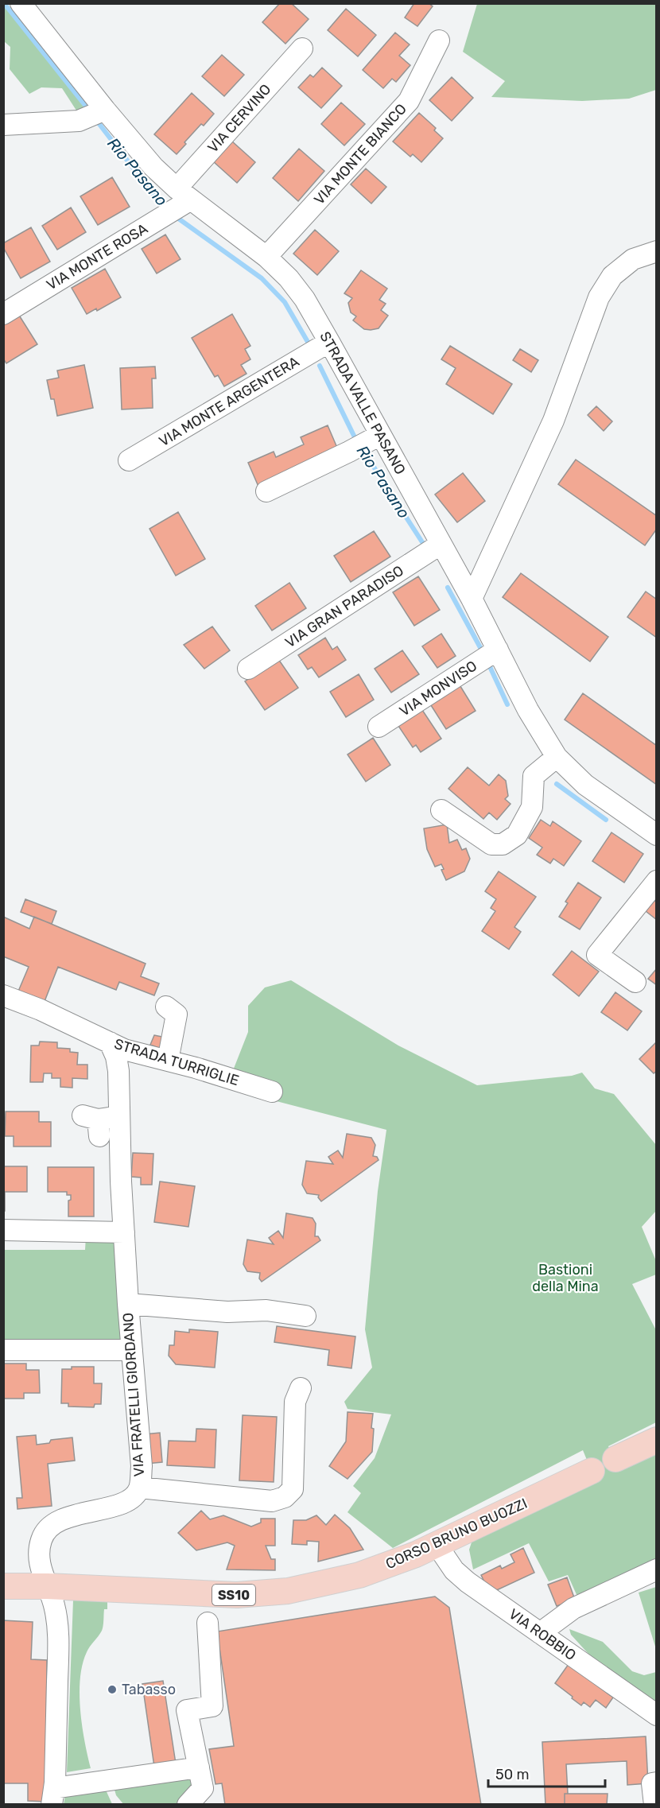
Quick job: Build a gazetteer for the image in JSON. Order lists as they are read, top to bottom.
{
  "streets": {
    "main road": ["CORSO BRUNO BUOZZI", "SS10"],
    "street": [
      "VIA CERVINO",
      "VIA MONTE BIANCO",
      "VIA MONTE ROSA",
      "VIA MONTE ARGENTERA",
      "STRADA VALLE PASANO",
      "VIA GRAN PARADISO",
      "VIA MONVISO",
      "STRADA TURRIGLIE",
      "VIA FRATELLI GIORDANO",
      "VIA ROBBIO"
    ]
  },
  "crossings": [
    ["VIA CERVINO", "VIA MONTE ROSA"],
    ["VIA CERVINO", "STRADA VALLE PASANO"],
    ["VIA MONTE BIANCO", "STRADA VALLE PASANO"],
    ["VIA MONTE ROSA", "STRADA VALLE PASANO"],
    ["VIA MONTE ARGENTERA", "STRADA VALLE PASANO"],
    ["STRADA VALLE PASANO", "VIA GRAN PARADISO"],
    ["STRADA VALLE PASANO", "VIA MONVISO"],
    ["STRADA TURRIGLIE", "VIA FRATELLI GIORDANO"],
    ["VIA FRATELLI GIORDANO", "CORSO BRUNO BUOZZI"],
    ["CORSO BRUNO BUOZZI", "VIA ROBBIO"]
  ],
  "water": ["Rio Pasano"],
  "parks": ["Bastioni della Mina"],
  "places": ["Tabasso"],
  "scale_bar": "50 m"
}
